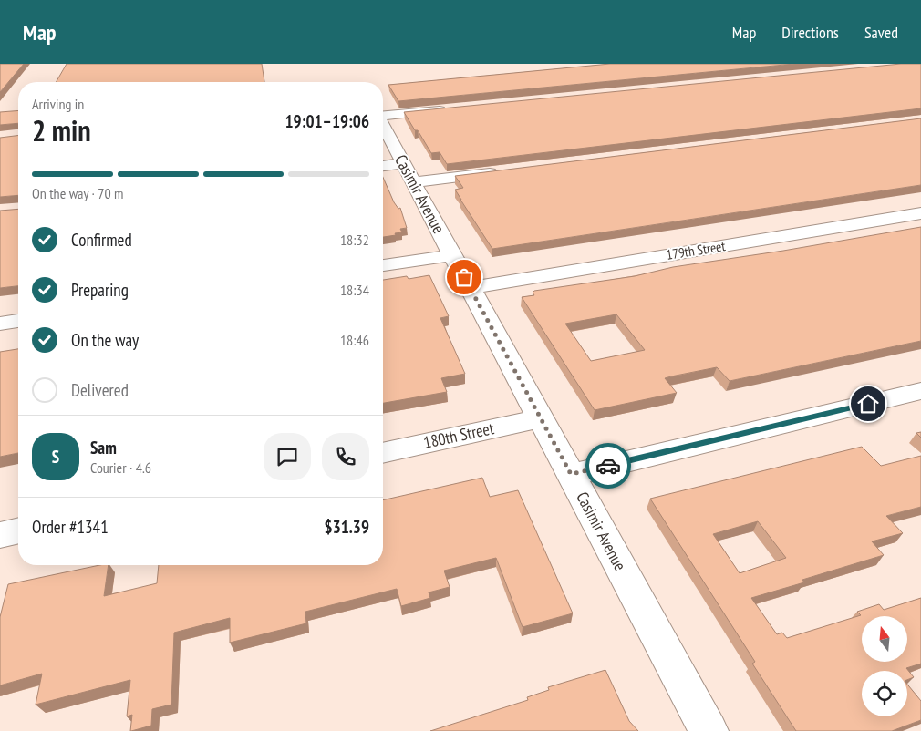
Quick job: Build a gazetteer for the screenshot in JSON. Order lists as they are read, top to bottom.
{
  "streets": {
    "street": ["Casimir Avenue", "179th Street", "180th Street"]
  },
  "crossings": [
    ["Casimir Avenue", "179th Street"],
    ["Casimir Avenue", "180th Street"]
  ],
  "north": "top",
  "page": {
    "header": "Map",
    "nav": ["Map", "Directions", "Saved"],
    "heading": ["2 min", "Arriving in", "19:01–19:06"],
    "panel": [
      "Sam",
      "Courier · 4.6",
      "Order #1341",
      "$31.39"
    ],
    "bar": "On the way · 70 m",
    "list": [
      ["Confirmed", "18:32"],
      ["Preparing", "18:34"],
      ["On the way", "18:46"],
      "Delivered"
    ],
    "round": "S"
  }
}
